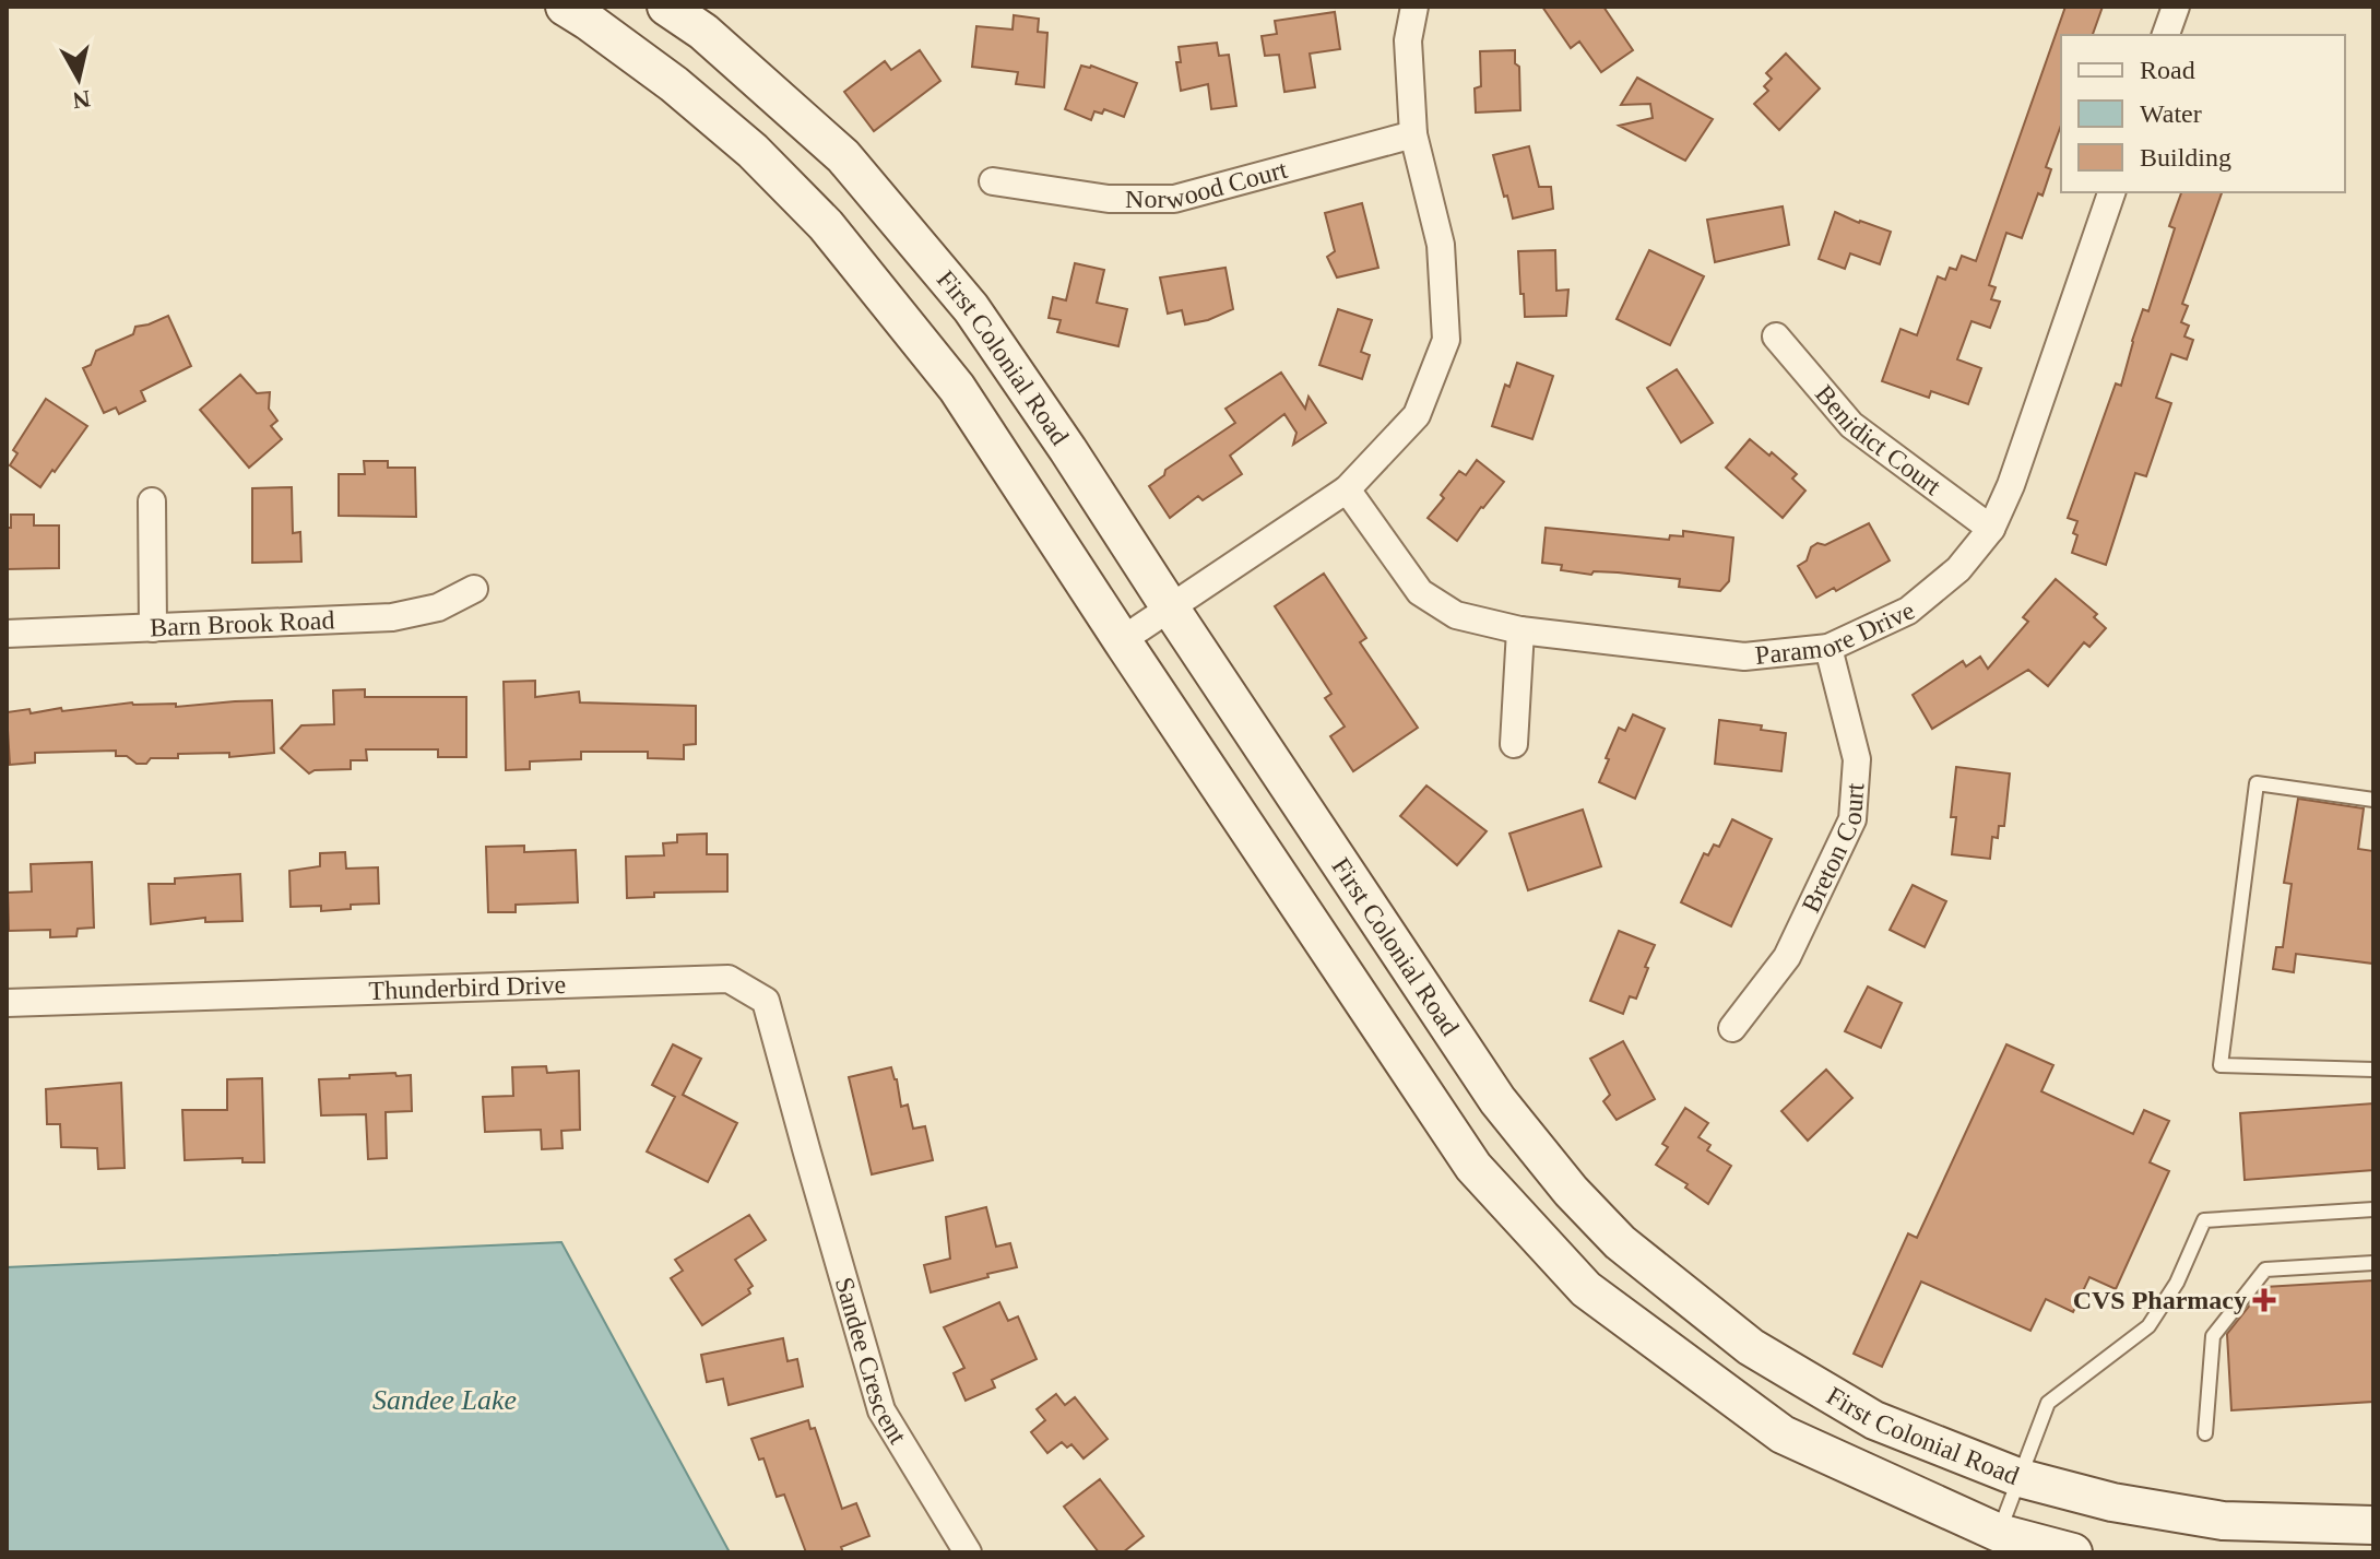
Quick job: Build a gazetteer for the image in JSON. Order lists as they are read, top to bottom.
{
  "streets": {
    "main road": ["First Colonial Road"],
    "street": [
      "Norwood Court",
      "Benidict Court",
      "Barn Brook Road",
      "Paramore Drive",
      "Breton Court",
      "Thunderbird Drive",
      "Sandee Crescent"
    ]
  },
  "crossings": [
    ["Benidict Court", "Paramore Drive"],
    ["Paramore Drive", "Breton Court"],
    ["Thunderbird Drive", "Sandee Crescent"]
  ],
  "water": ["Sandee Lake"],
  "places": {
    "health": ["CVS Pharmacy"]
  },
  "legend": ["Road", "Water", "Building"],
  "north": "bottom"
}
